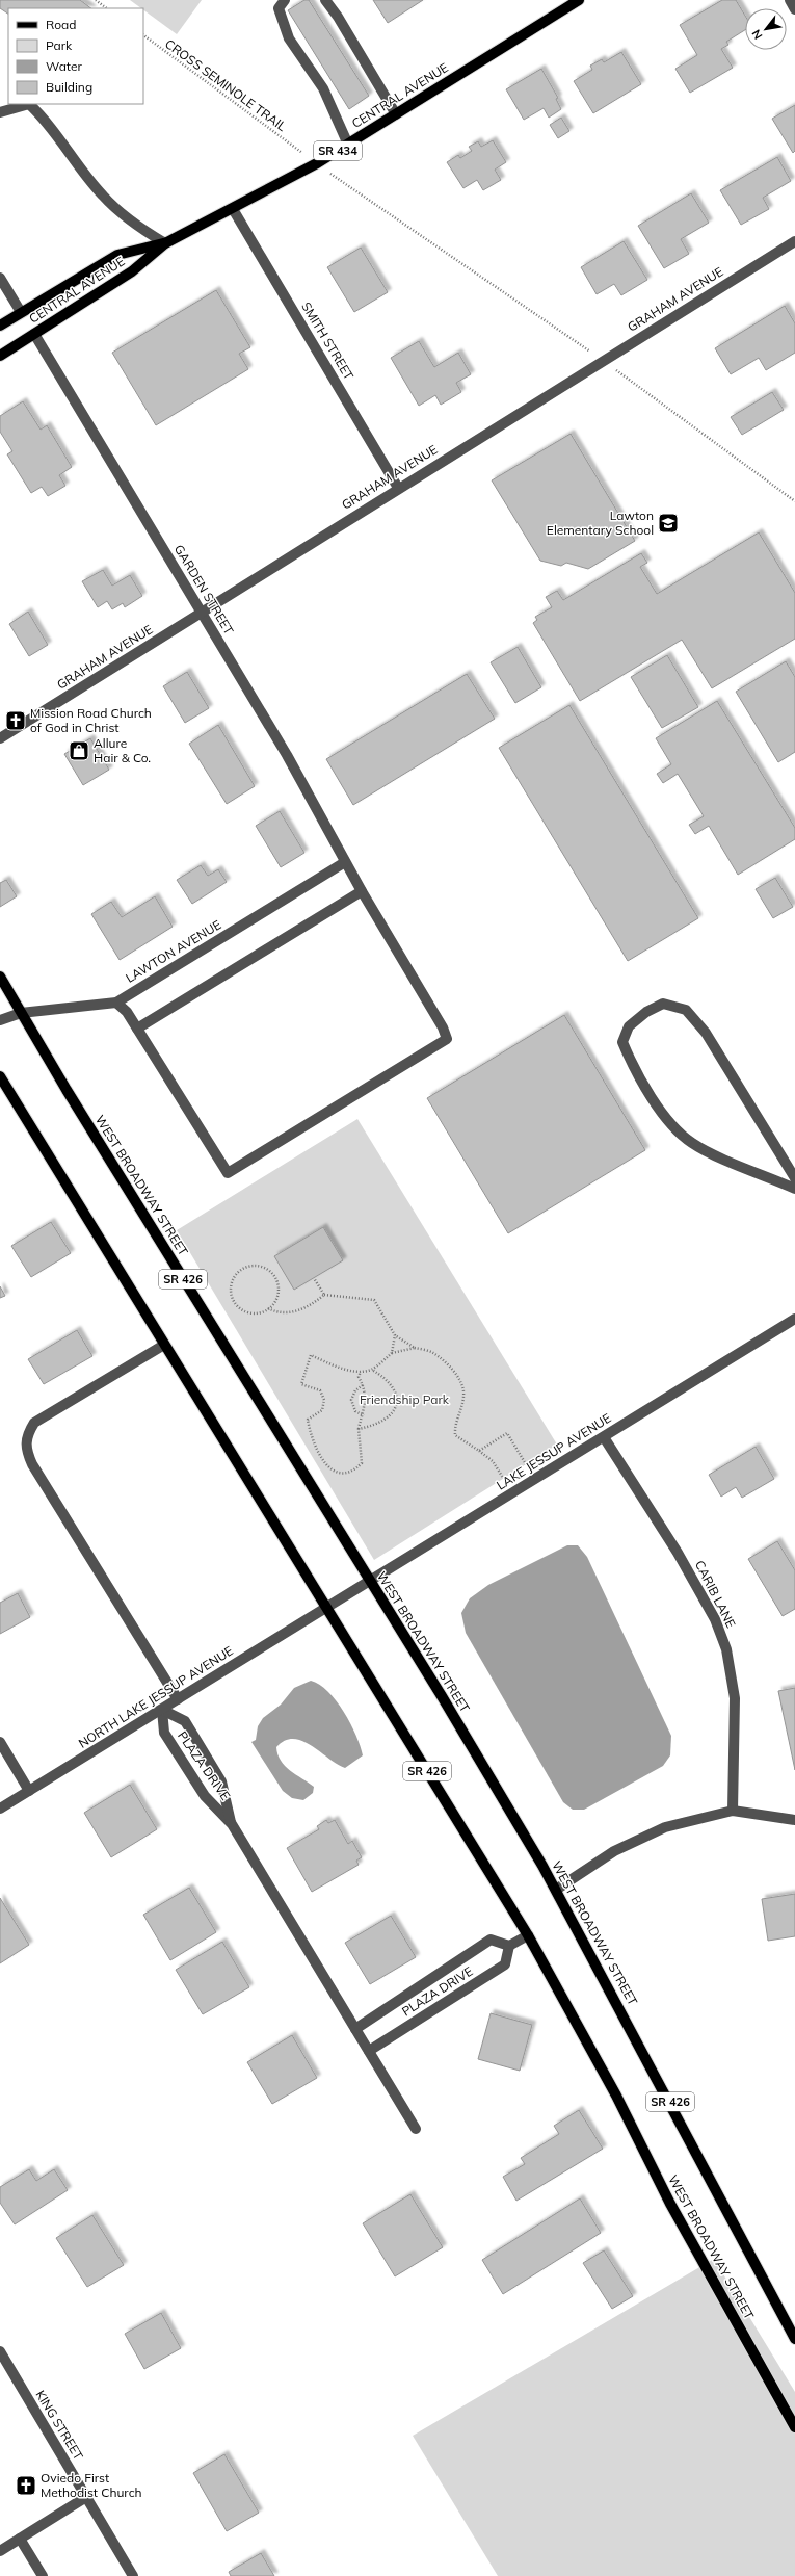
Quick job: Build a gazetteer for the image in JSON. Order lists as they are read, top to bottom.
{
  "streets": {
    "main road": [
      "CENTRAL AVENUE",
      "SR 434",
      "WEST BROADWAY STREET",
      "SR 426"
    ],
    "street": [
      "GRAHAM AVENUE",
      "SMITH STREET",
      "GARDEN STREET",
      "LAWTON AVENUE",
      "LAKE JESSUP AVENUE",
      "CARIB LANE",
      "NORTH LAKE JESSUP AVENUE",
      "PLAZA DRIVE",
      "KING STREET"
    ],
    "path": ["CROSS SEMINOLE TRAIL"]
  },
  "crossings": [
    ["CENTRAL AVENUE", "SMITH STREET"],
    ["CENTRAL AVENUE", "GARDEN STREET"],
    ["GRAHAM AVENUE", "SMITH STREET"],
    ["GRAHAM AVENUE", "GARDEN STREET"],
    ["GARDEN STREET", "LAWTON AVENUE"],
    ["LAWTON AVENUE", "WEST BROADWAY STREET"],
    ["WEST BROADWAY STREET", "LAKE JESSUP AVENUE"],
    ["WEST BROADWAY STREET", "NORTH LAKE JESSUP AVENUE"],
    ["LAKE JESSUP AVENUE", "CARIB LANE"],
    ["LAKE JESSUP AVENUE", "NORTH LAKE JESSUP AVENUE"],
    ["NORTH LAKE JESSUP AVENUE", "PLAZA DRIVE"]
  ],
  "parks": ["Friendship Park"],
  "places": {
    "school or university": ["Lawton Elementary School"],
    "church": ["Mission Road Church of God in Christ", "Oviedo First Methodist Church"],
    "shop": ["Allure Hair & Co."]
  },
  "legend": [
    "Road",
    "Park",
    "Water",
    "Building"
  ],
  "north": "bottom left"
}
